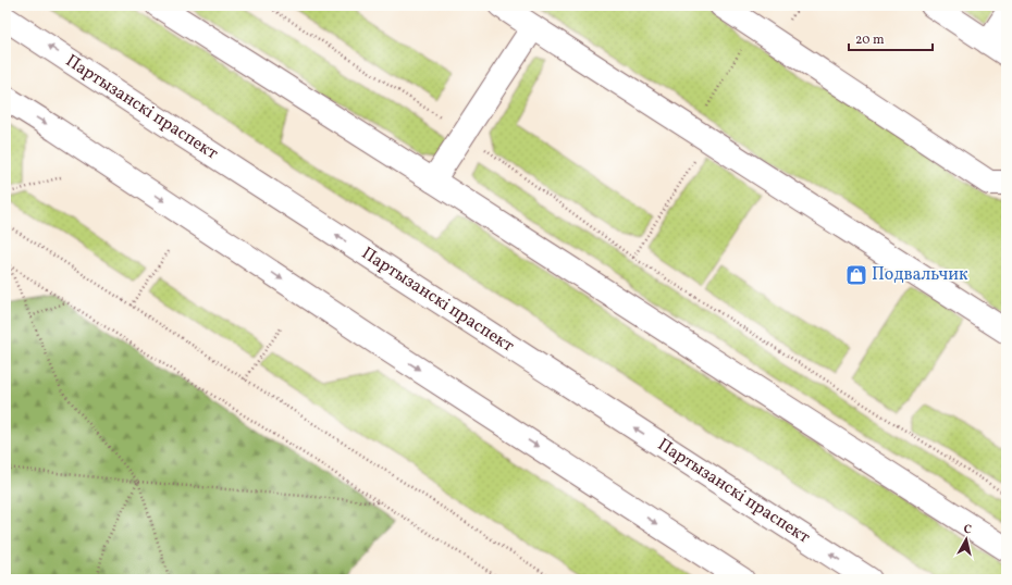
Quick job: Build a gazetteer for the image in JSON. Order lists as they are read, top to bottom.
{
  "streets": {
    "main road": ["Партызанскі праспект"]
  },
  "places": {
    "shop": ["Подвальчик"]
  },
  "scale_bar": "20 m",
  "north": "top"
}
